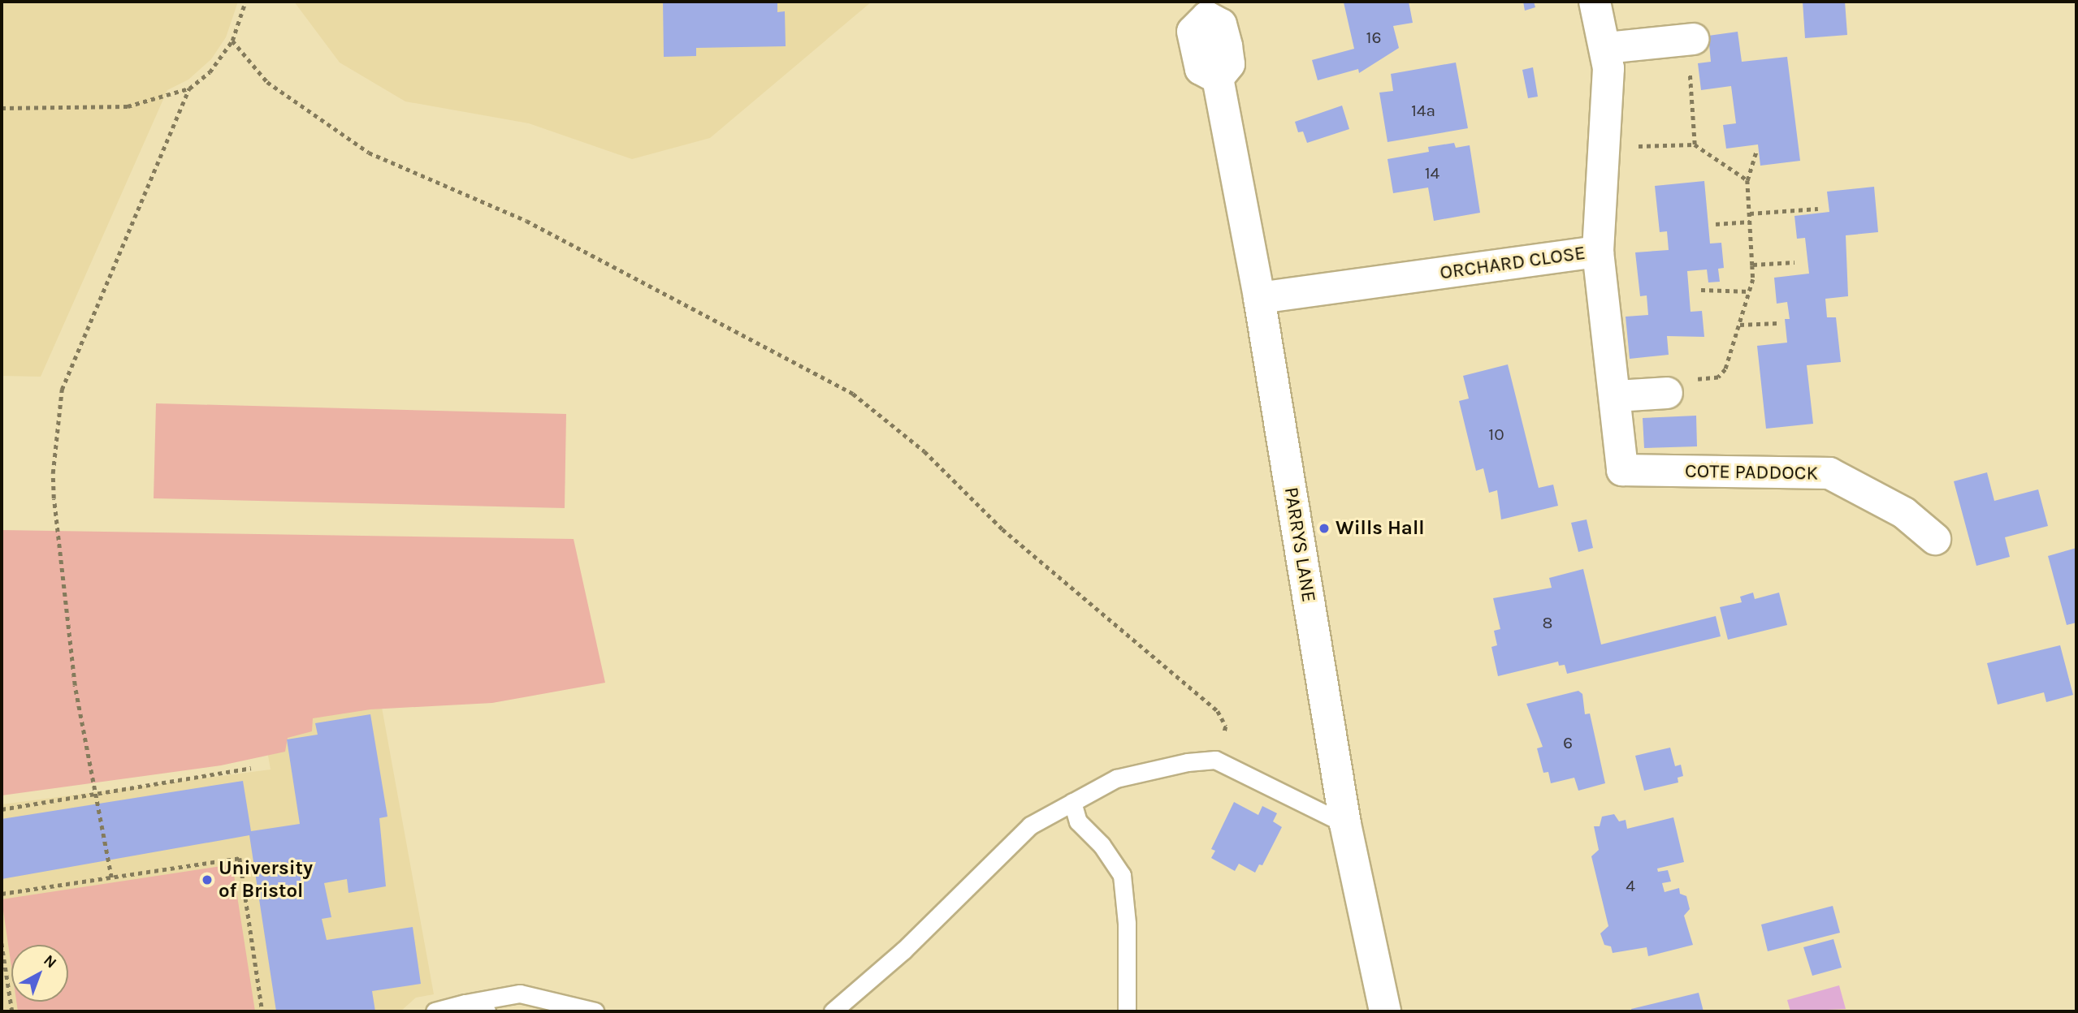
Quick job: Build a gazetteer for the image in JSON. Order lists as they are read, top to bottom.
{
  "streets": {
    "street": ["ORCHARD CLOSE", "COTE PADDOCK", "PARRYS LANE"]
  },
  "crossings": [
    ["ORCHARD CLOSE", "COTE PADDOCK"],
    ["ORCHARD CLOSE", "PARRYS LANE"]
  ],
  "places": ["Wills Hall", "University of Bristol"],
  "house_numbers": [
    "16",
    "14a",
    "14",
    "10",
    "8",
    "6",
    "4"
  ],
  "north": "top right"
}
